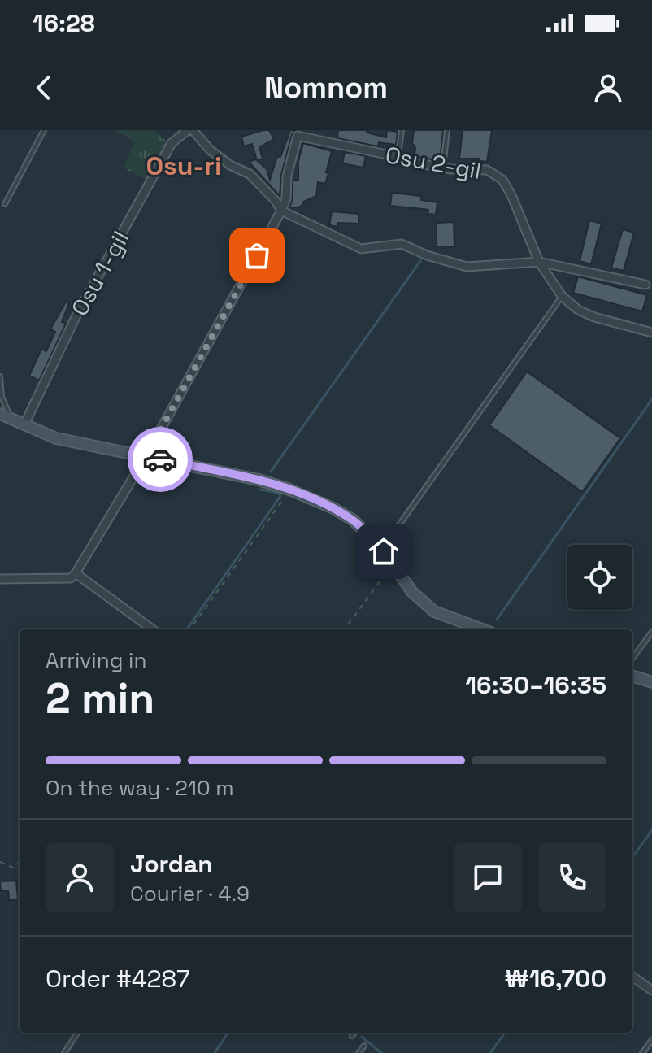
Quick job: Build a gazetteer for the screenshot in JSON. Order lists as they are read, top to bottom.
{
  "streets": {
    "street": ["Osu 2-gil", "Osu 1-gil"]
  },
  "districts": ["Osu-ri"],
  "page": {
    "status": "16:28",
    "header": "Nomnom",
    "heading": ["2 min", "Arriving in", "16:30–16:35"],
    "panel": [
      "Jordan",
      "Courier · 4.9",
      "Order #4287",
      "₩16,700"
    ],
    "bar": "On the way · 210 m"
  }
}
